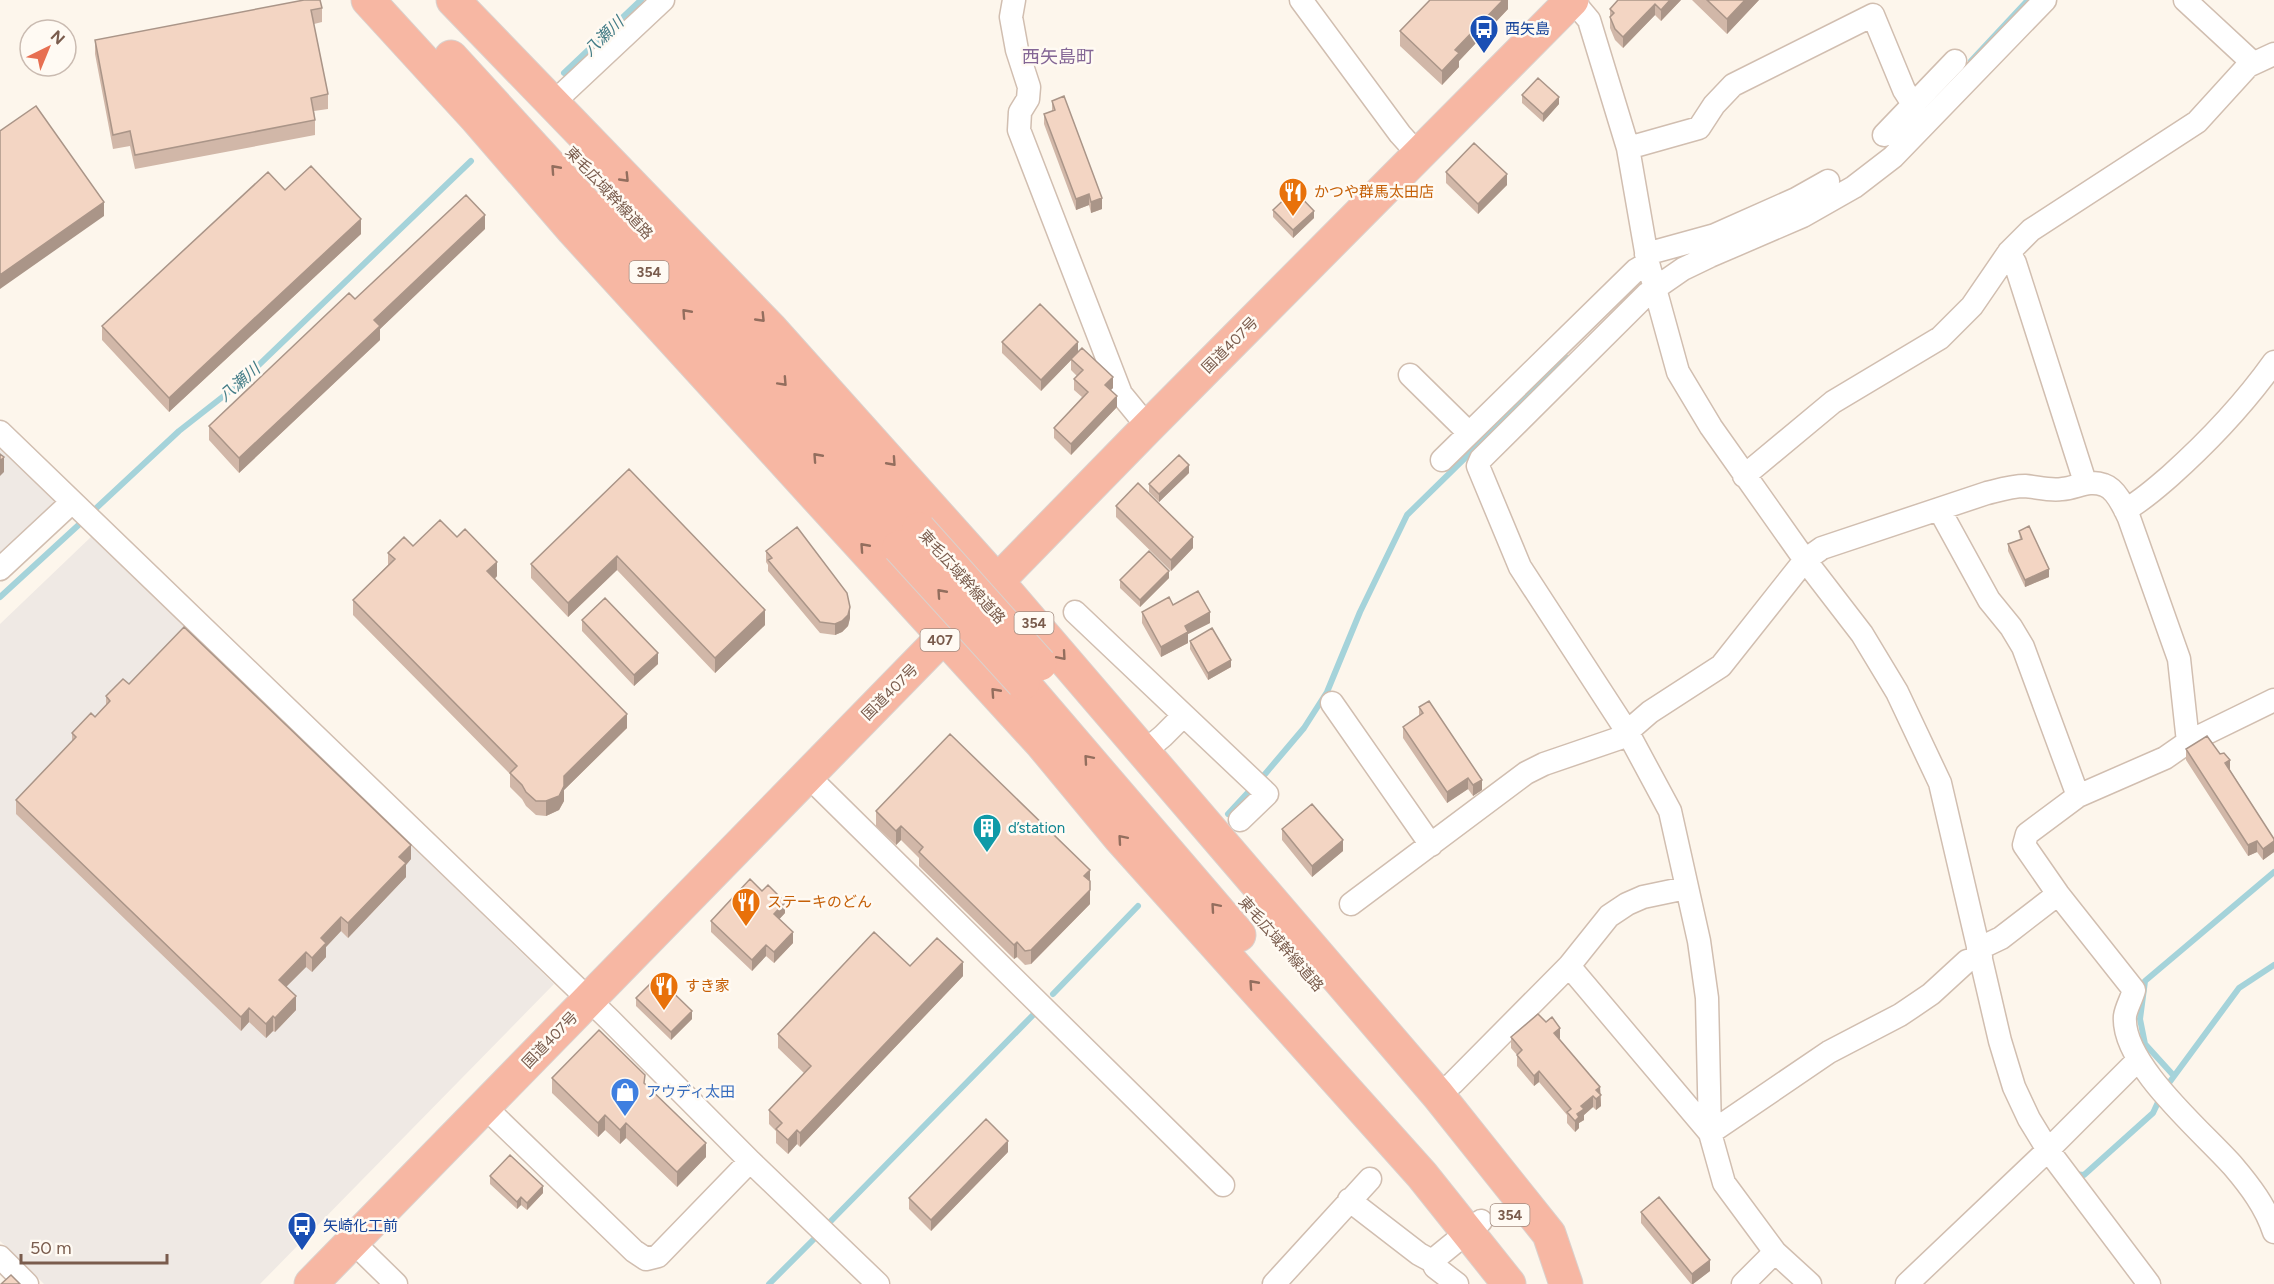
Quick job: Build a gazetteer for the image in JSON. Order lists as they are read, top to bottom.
{
  "streets": {
    "highway": [
      "東毛広域幹線道路",
      "354",
      "国道407号",
      "407"
    ]
  },
  "crossings": [
    ["東毛広域幹線道路", "354"],
    ["354", "国道407号"]
  ],
  "districts": ["西矢島町"],
  "water": ["八瀬川"],
  "places": {
    "bus stop": ["西矢島", "矢崎化工前"],
    "restaurant": ["かつや群馬太田店", "ステーキのどん", "すき家"],
    "building": ["d’station"],
    "shop": ["アウディ太田"]
  },
  "scale_bar": "50 m",
  "north": "top right"
}
